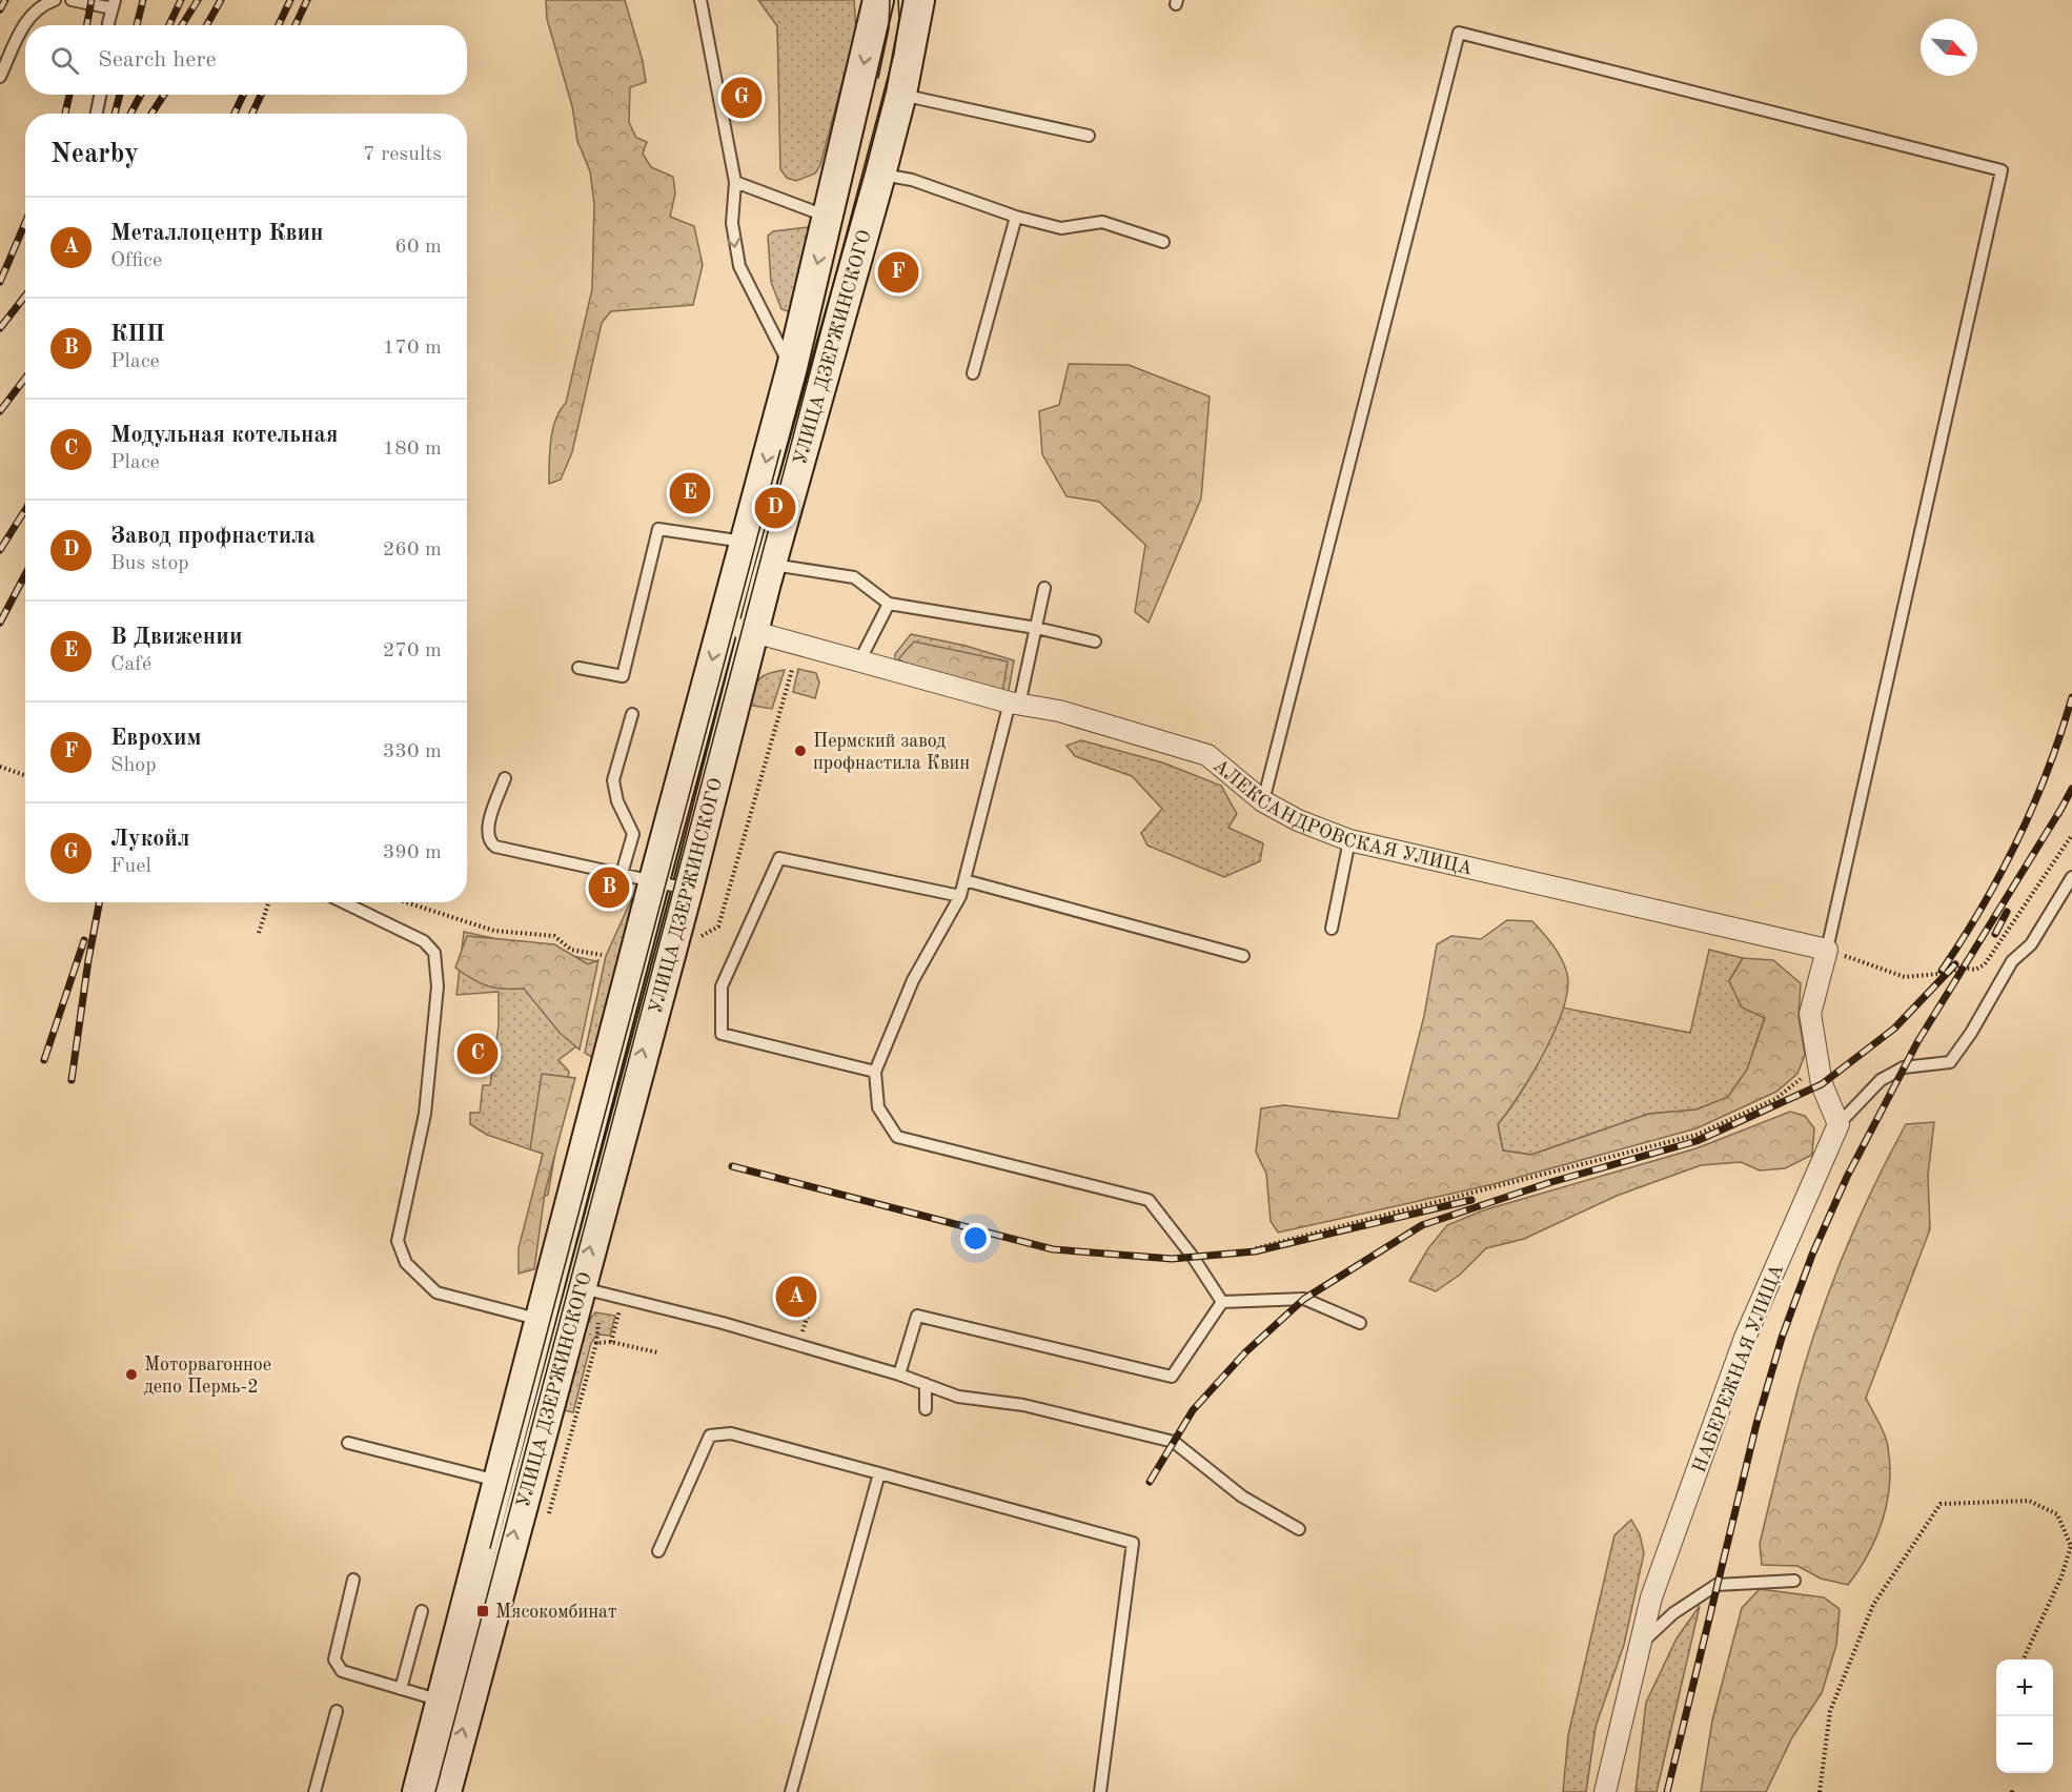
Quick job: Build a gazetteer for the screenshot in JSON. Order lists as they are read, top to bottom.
{
  "streets": {
    "main road": ["УЛИЦА ДЗЕРЖИНСКОГО"],
    "street": ["АЛЕКСАНДРОВСКАЯ УЛИЦА", "НАБЕРЕЖНАЯ УЛИЦА"]
  },
  "crossings": [
    ["УЛИЦА ДЗЕРЖИНСКОГО", "АЛЕКСАНДРОВСКАЯ УЛИЦА"]
  ],
  "places": {
    "other": ["Пермский завод профнастила Квин", "Моторвагонное депо Пермь-2"],
    "transit": ["Мясокомбинат"]
  },
  "north": "bottom right",
  "page": {
    "search": "Search here",
    "pins": [
      "G",
      "F",
      "E",
      "D",
      "B",
      "C",
      "A"
    ],
    "heading": ["Nearby", "7 results"],
    "list": [
      {
        "mark": "A",
        "name": "Металлоцентр Квин",
        "note": "Office",
        "value": "60 m"
      },
      {
        "mark": "B",
        "name": "КПП",
        "note": "Place",
        "value": "170 m"
      },
      {
        "mark": "C",
        "name": "Модульная котельная",
        "note": "Place",
        "value": "180 m"
      },
      {
        "mark": "D",
        "name": "Завод профнастила",
        "note": "Bus stop",
        "value": "260 m"
      },
      {
        "mark": "E",
        "name": "В Движении",
        "note": "Café",
        "value": "270 m"
      },
      {
        "mark": "F",
        "name": "Еврохим",
        "note": "Shop",
        "value": "330 m"
      },
      {
        "mark": "G",
        "name": "Лукойл",
        "note": "Fuel",
        "value": "390 m"
      }
    ],
    "map_buttons": ["+", "−"]
  }
}
